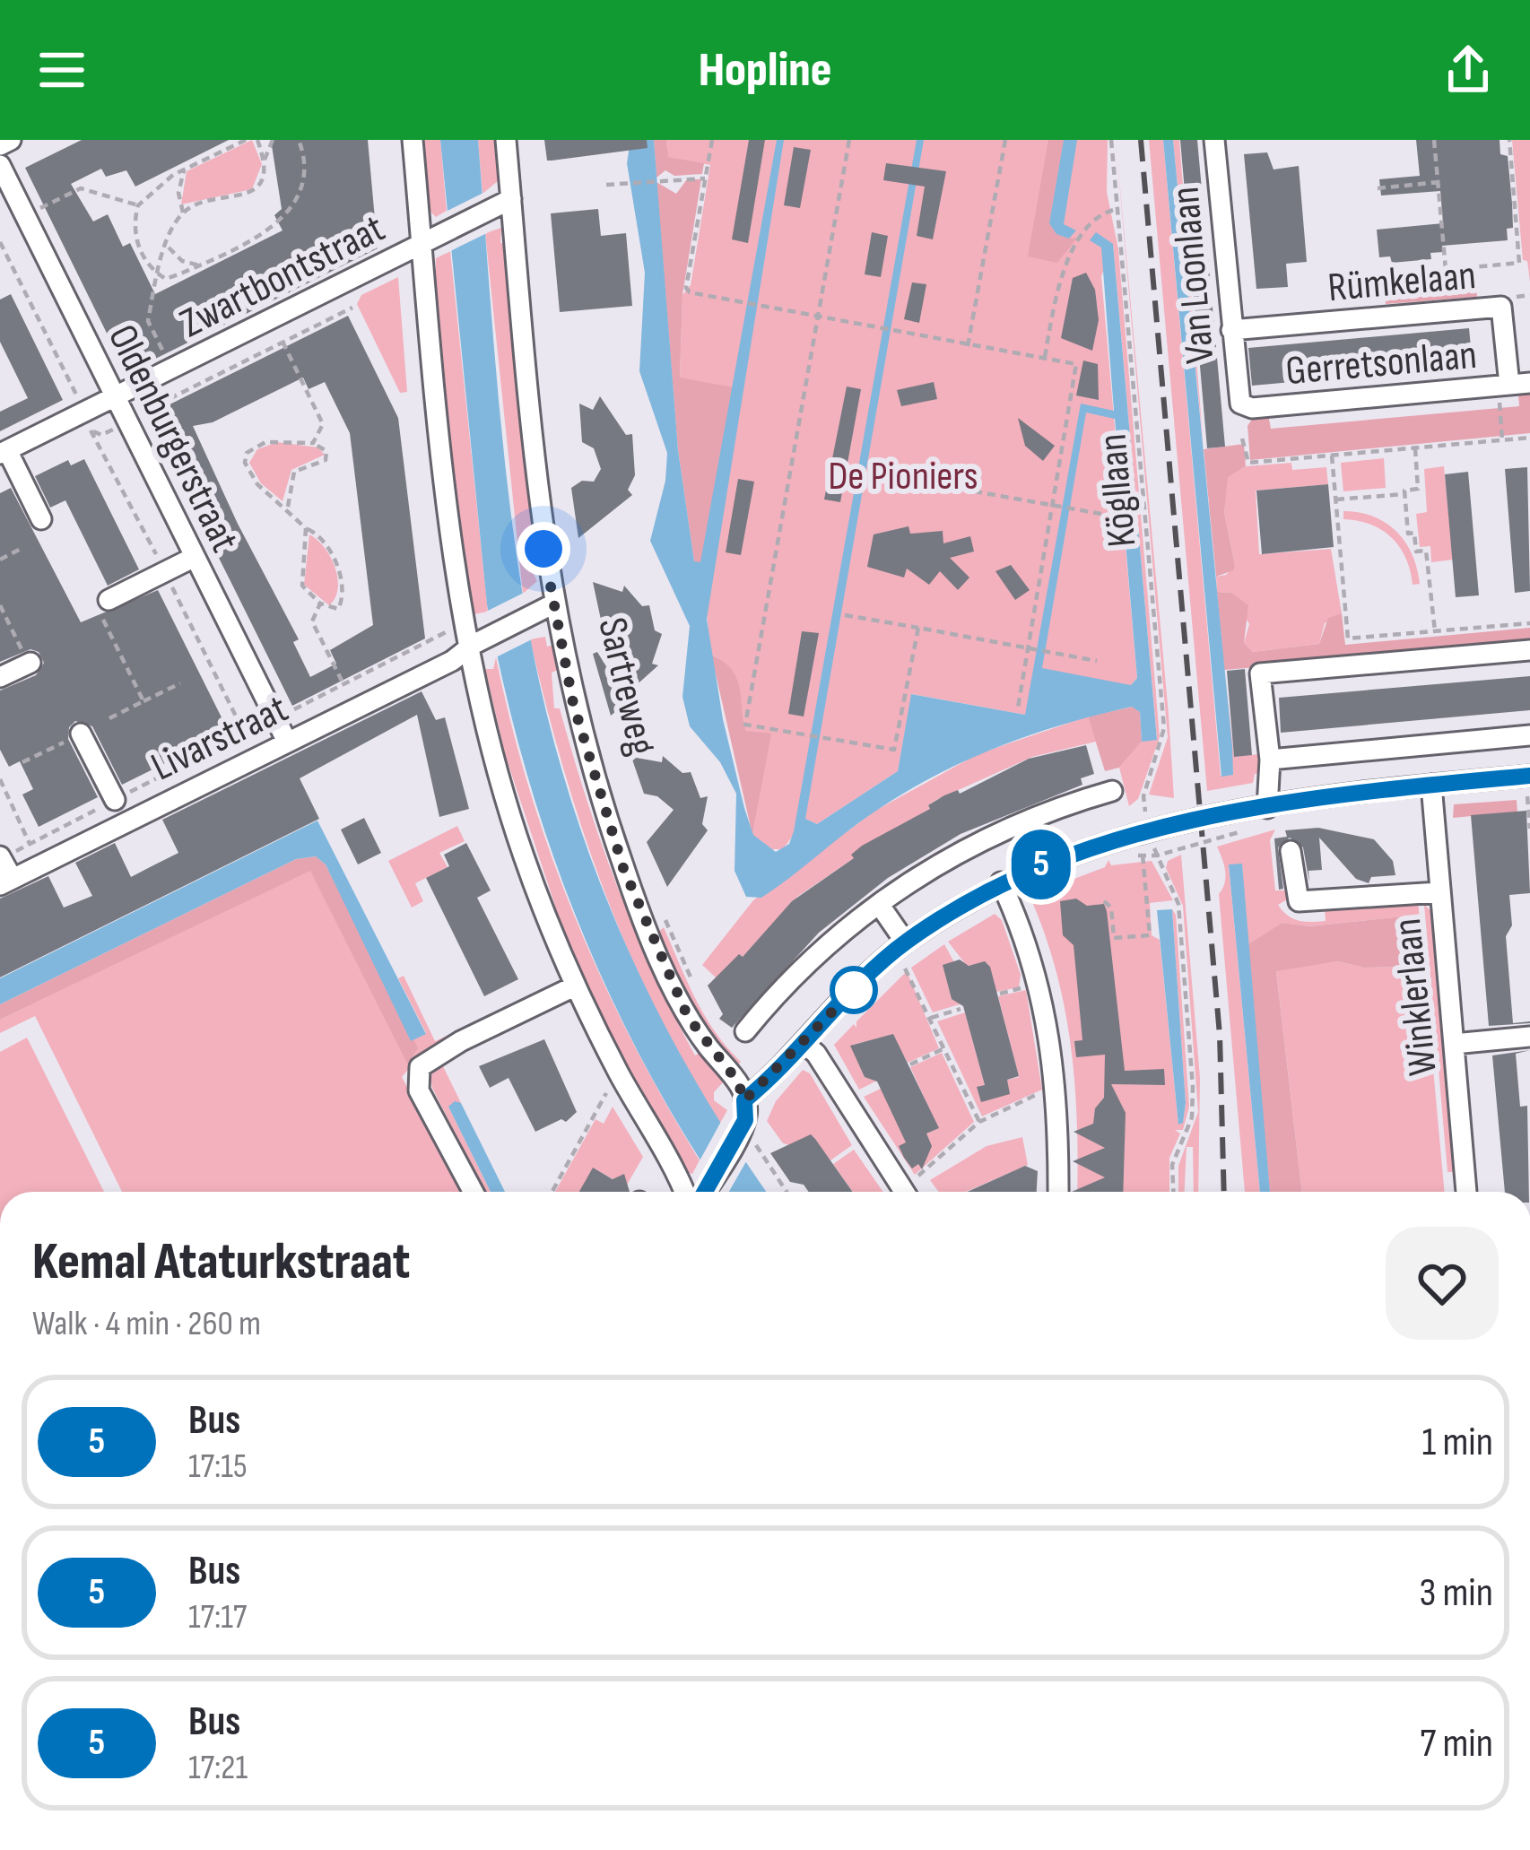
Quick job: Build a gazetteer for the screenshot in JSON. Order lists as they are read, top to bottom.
{
  "streets": {
    "street": [
      "Zwartbontstraat",
      "Van Loonlaan",
      "Rümkelaan",
      "Gerretsonlaan",
      "Oldenburgerstraat",
      "Sartreweg",
      "Livarstraat",
      "Winklerlaan"
    ],
    "path": ["Kögllaan"]
  },
  "crossings": [
    ["Zwartbontstraat", "Oldenburgerstraat"],
    ["Van Loonlaan", "Rümkelaan"],
    ["Van Loonlaan", "Gerretsonlaan"],
    ["Rümkelaan", "Gerretsonlaan"],
    ["Oldenburgerstraat", "Livarstraat"],
    ["Sartreweg", "Livarstraat"]
  ],
  "parks": ["De Pioniers"],
  "lines": ["bus line 5"],
  "page": {
    "header": "Hopline",
    "on_map": "5",
    "heading": ["Kemal Ataturkstraat", "Walk · 4 min · 260 m"],
    "list": [
      {
        "mark": "5",
        "name": "Bus",
        "note": "17:15",
        "value": "1 min"
      },
      {
        "mark": "5",
        "name": "Bus",
        "note": "17:17",
        "value": "3 min"
      },
      {
        "mark": "5",
        "name": "Bus",
        "note": "17:21",
        "value": "7 min"
      }
    ]
  }
}
